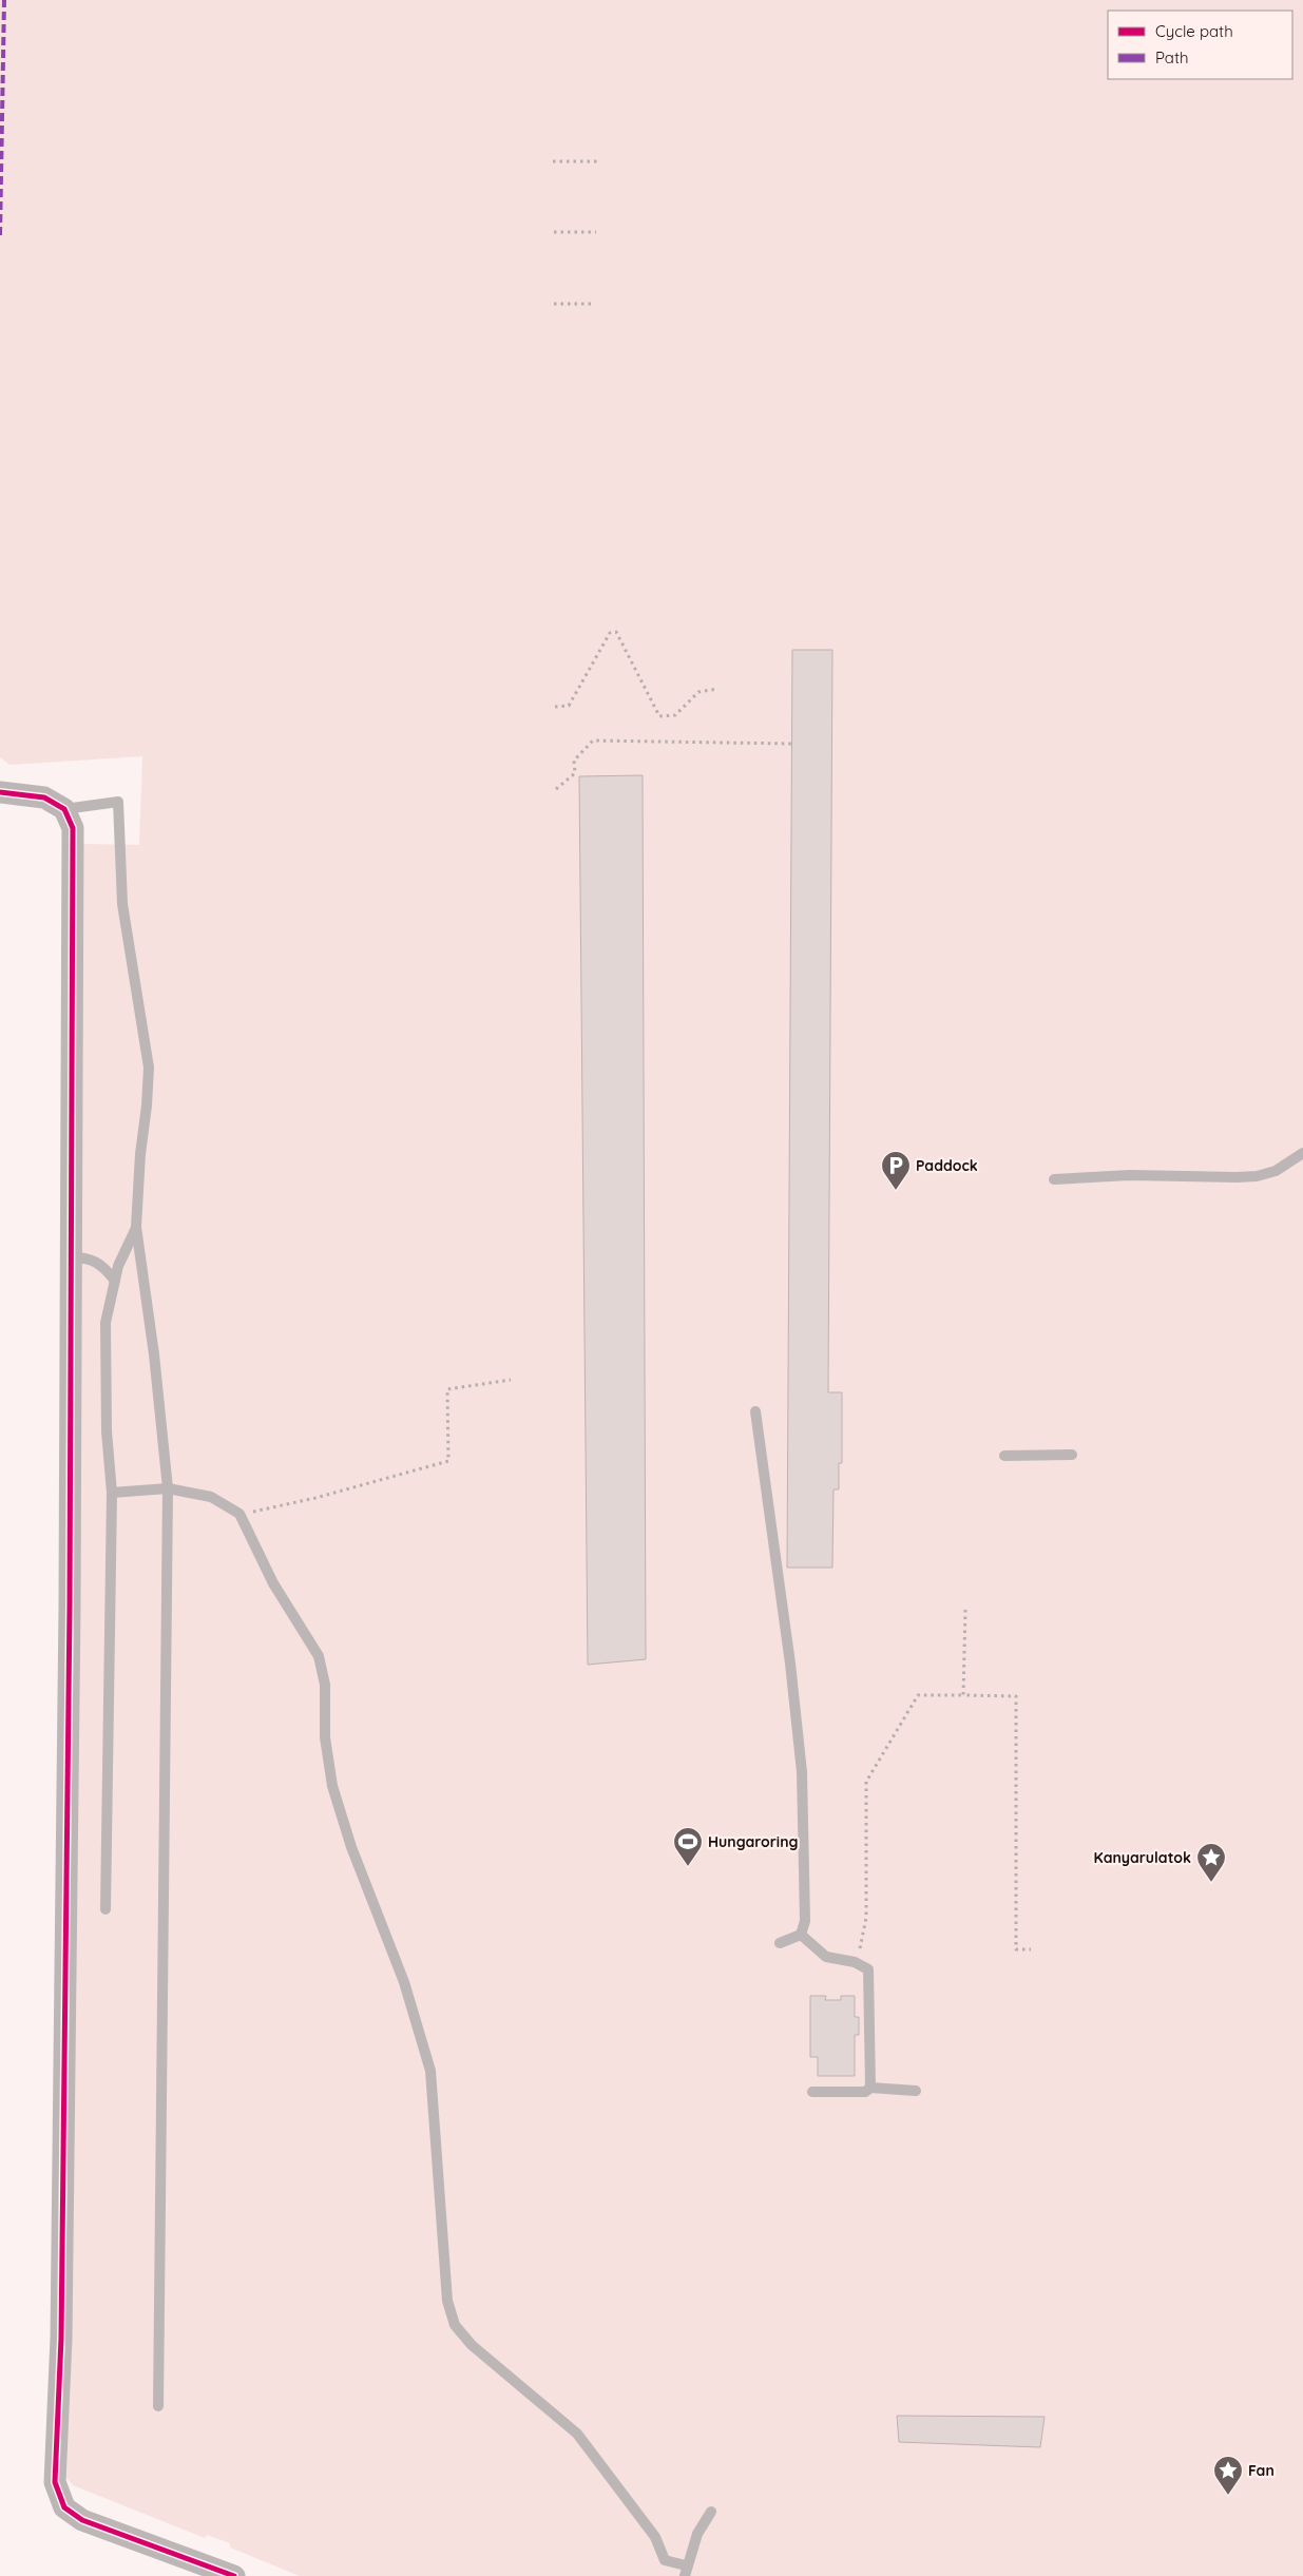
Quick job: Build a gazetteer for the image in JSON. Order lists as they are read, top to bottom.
{
  "places": {
    "parking": ["Paddock"],
    "sports": ["Hungaroring"],
    "place": ["Kanyarulatok", "Fan"]
  },
  "legend": ["Cycle path", "Path"]
}
